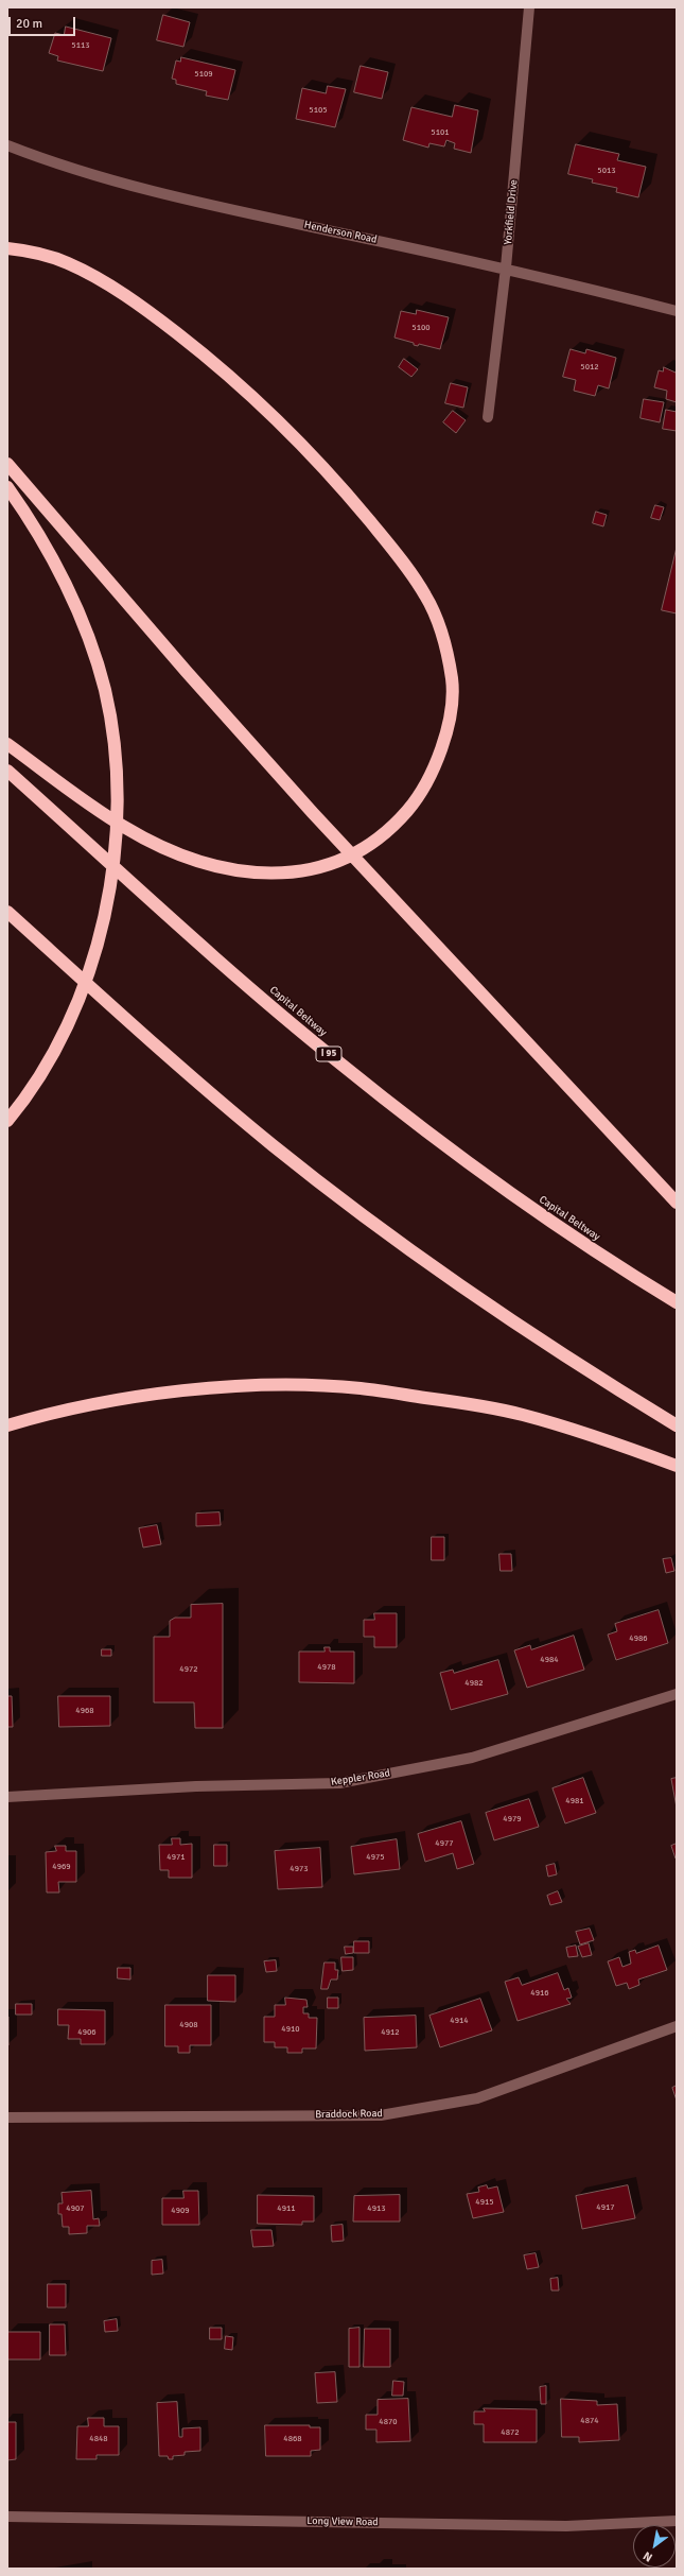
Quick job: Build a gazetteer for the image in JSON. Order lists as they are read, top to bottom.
{
  "streets": {
    "highway": ["Capital Beltway", "I 95"],
    "street": [
      "Yorkfield Drive",
      "Henderson Road",
      "Keppler Road",
      "Braddock Road",
      "Long View Road"
    ]
  },
  "crossings": [
    ["Yorkfield Drive", "Henderson Road"]
  ],
  "house_numbers": [
    "5113",
    "5109",
    "5105",
    "5101",
    "5013",
    "5100",
    "5012",
    "4986",
    "4984",
    "4978",
    "4972",
    "4982",
    "4968",
    "4981",
    "4979",
    "4977",
    "4971",
    "4975",
    "4969",
    "4973",
    "4916",
    "4914",
    "4908",
    "4910",
    "4906",
    "4912",
    "4915",
    "4917",
    "4907",
    "4911",
    "4913",
    "4909",
    "4874",
    "4870",
    "4872",
    "4848",
    "4868"
  ],
  "scale_bar": "20 m",
  "north": "bottom left"
}
